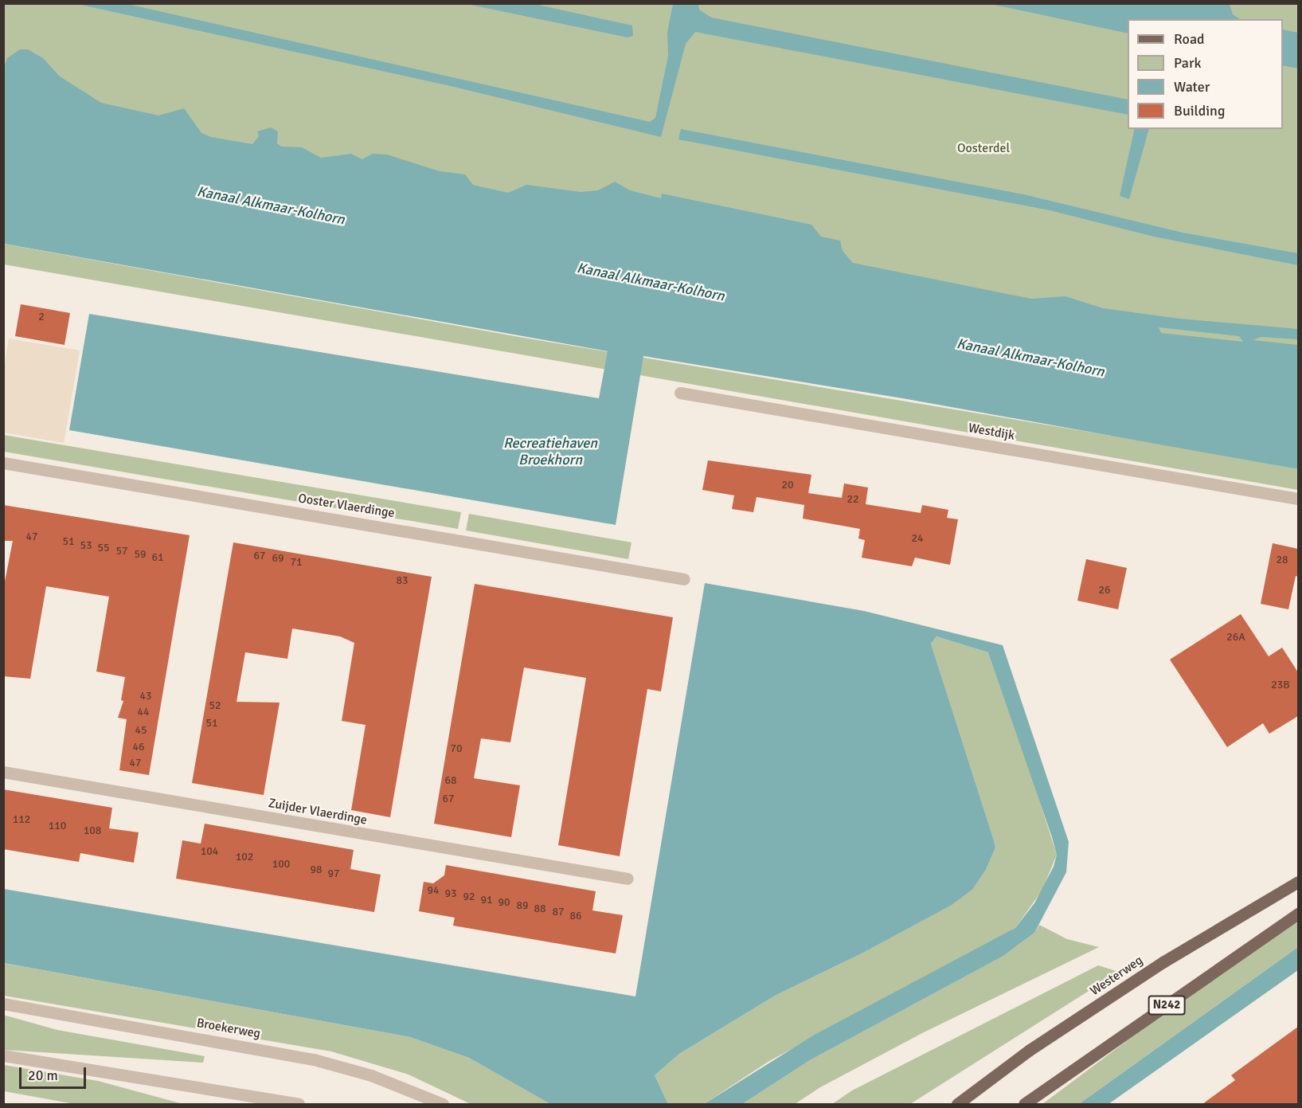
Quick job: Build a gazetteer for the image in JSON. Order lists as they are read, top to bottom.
{
  "streets": {
    "main road": ["Westerweg", "N242"],
    "street": [
      "Westdijk",
      "Ooster Vlaerdinge",
      "Zuijder Vlaerdinge",
      "Broekerweg"
    ]
  },
  "water": ["Kanaal Alkmaar-Kolhorn", "Recreatiehaven Broekhorn"],
  "parks": ["Oosterdel"],
  "house_numbers": [
    "2",
    "20",
    "22",
    "47",
    "24",
    "51",
    "53",
    "55",
    "57",
    "59",
    "67",
    "61",
    "69",
    "28",
    "71",
    "83",
    "26",
    "26A",
    "23B",
    "43",
    "52",
    "44",
    "51",
    "45",
    "46",
    "70",
    "47",
    "68",
    "67",
    "112",
    "110",
    "108",
    "104",
    "102",
    "100",
    "98",
    "97",
    "94",
    "93",
    "92",
    "91",
    "90",
    "89",
    "88",
    "87",
    "86"
  ],
  "legend": [
    "Road",
    "Park",
    "Water",
    "Building"
  ],
  "scale_bar": "20 m"
}
